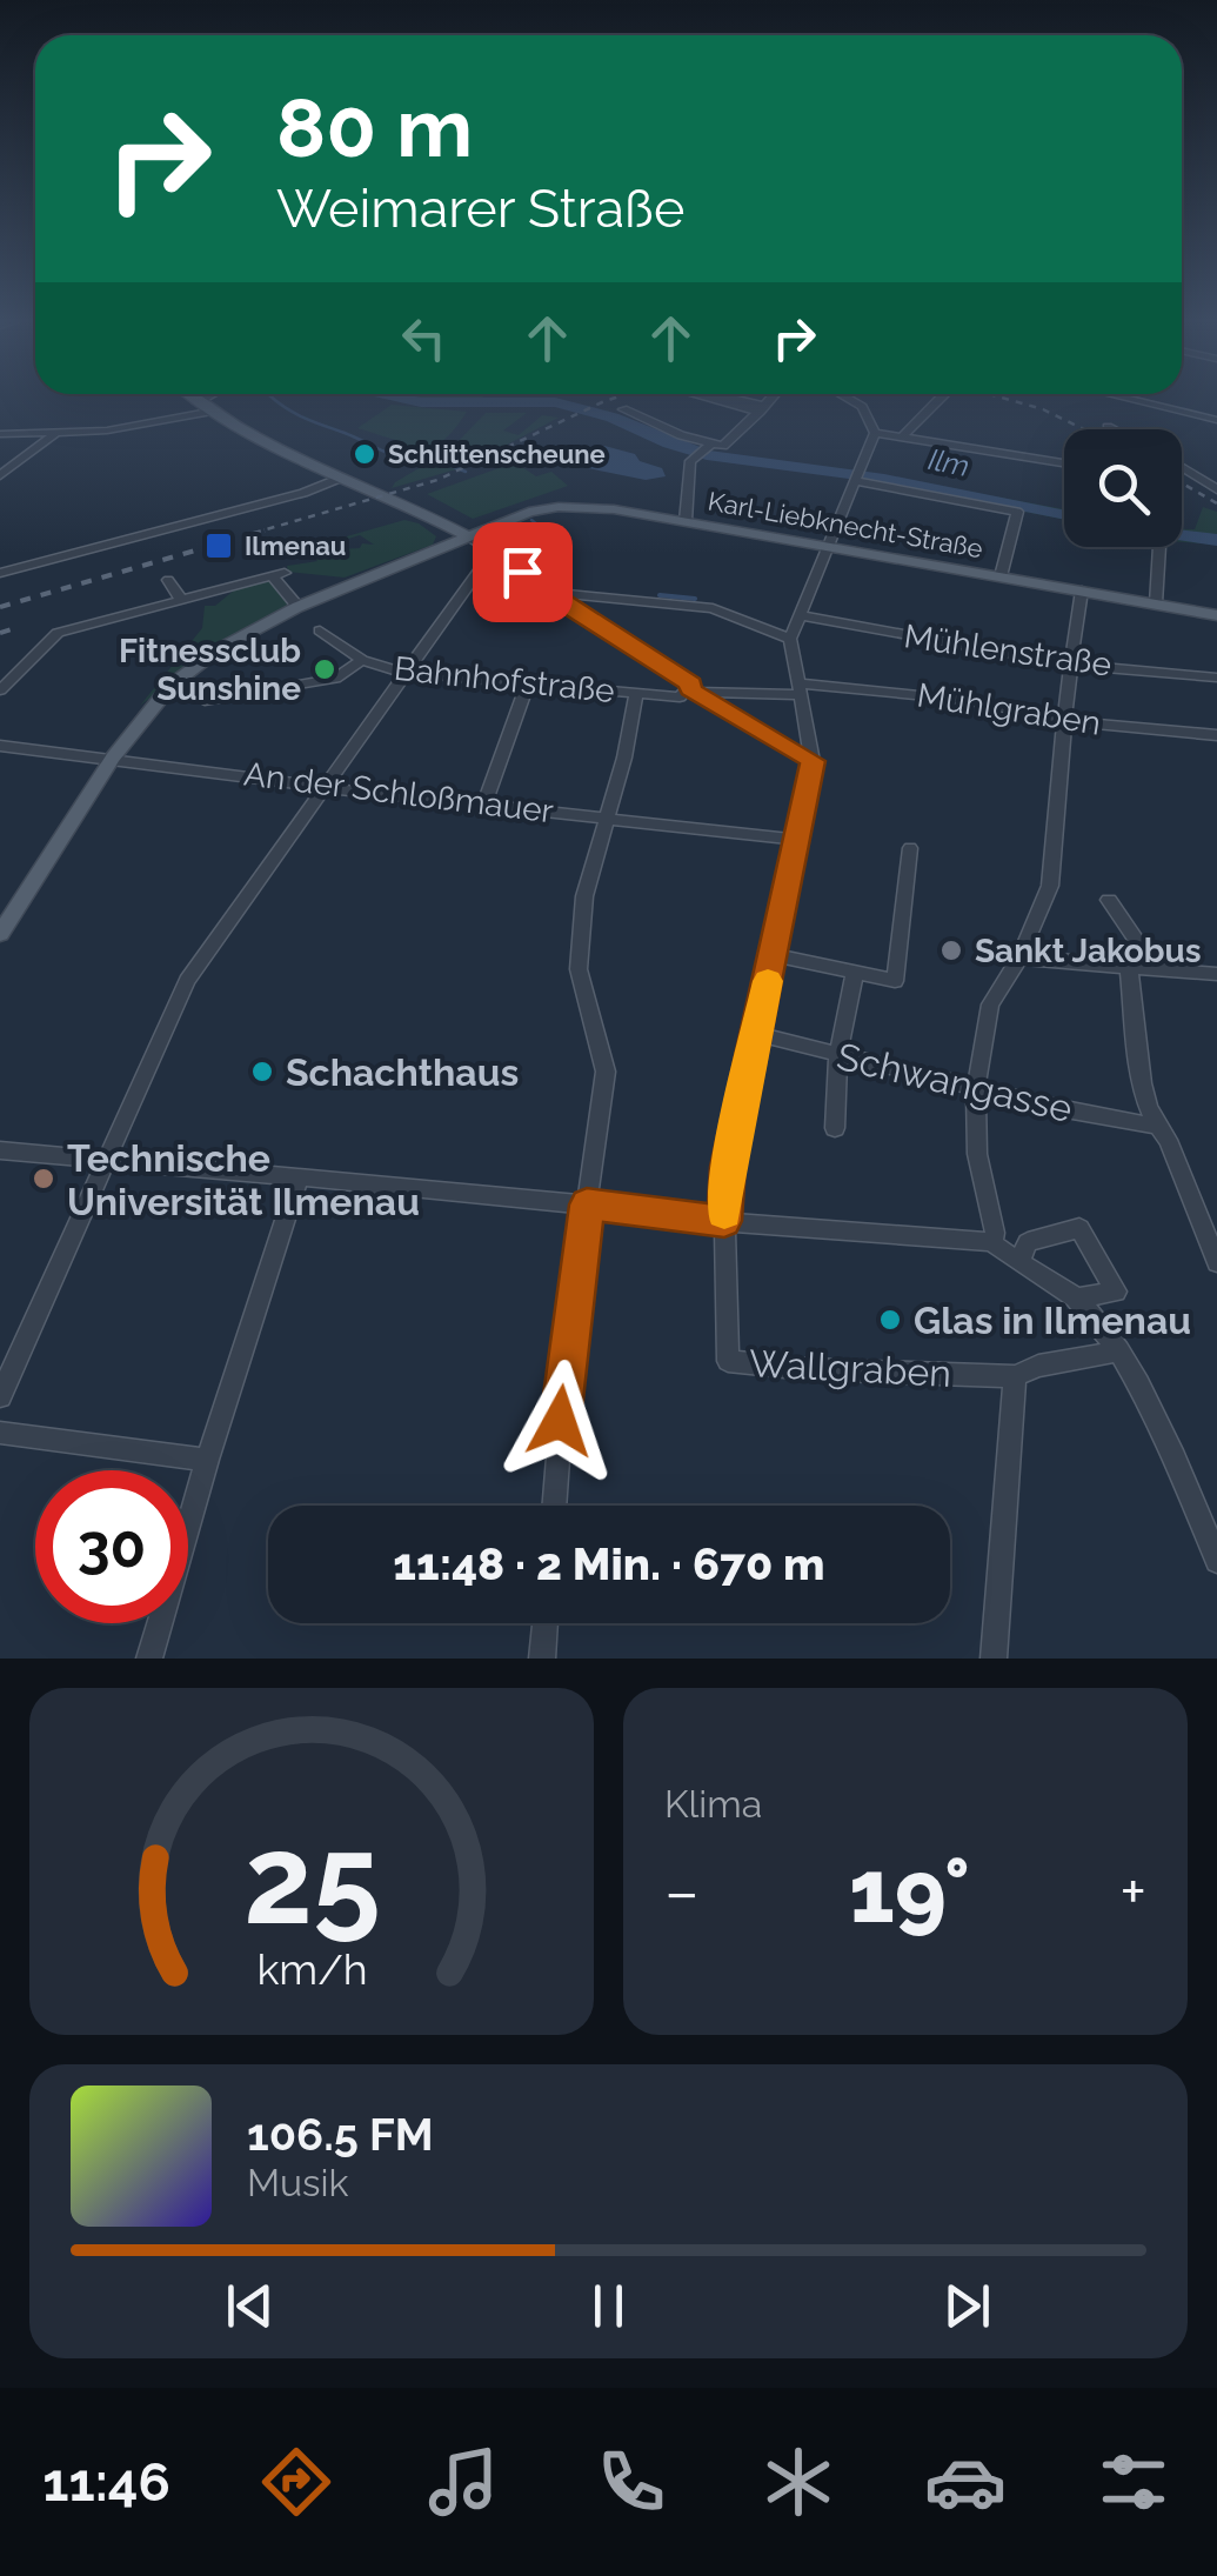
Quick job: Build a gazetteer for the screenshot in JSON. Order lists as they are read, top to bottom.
{
  "streets": {
    "main road": ["Karl-Liebknecht-Straße"],
    "street": [
      "Mühlenstraße",
      "Bahnhofstraße",
      "Mühlgraben",
      "An der Schloßmauer",
      "Schwangasse",
      "Wallgraben"
    ]
  },
  "crossings": [
    ["Karl-Liebknecht-Straße", "An der Schloßmauer"],
    ["Bahnhofstraße", "Mühlgraben"]
  ],
  "water": ["Ilm"],
  "places": {
    "other": [
      "Schlittenscheune",
      "Fitnessclub Sunshine",
      "Sankt Jakobus",
      "Schachthaus",
      "Technische Universität Ilmenau",
      "Glas in Ilmenau"
    ],
    "transit": ["Ilmenau"]
  },
  "page": {
    "turn": ["80 m", "Weimarer Straße"],
    "limit": "30",
    "trip": "11:48 · 2 Min. · 670 m",
    "tile": "Klima",
    "heat": ["−", "19°", "+"],
    "song": ["106.5 FM", "Musik"],
    "tabs": "11:46",
    "gauge": ["25", "km/h"]
  }
}
